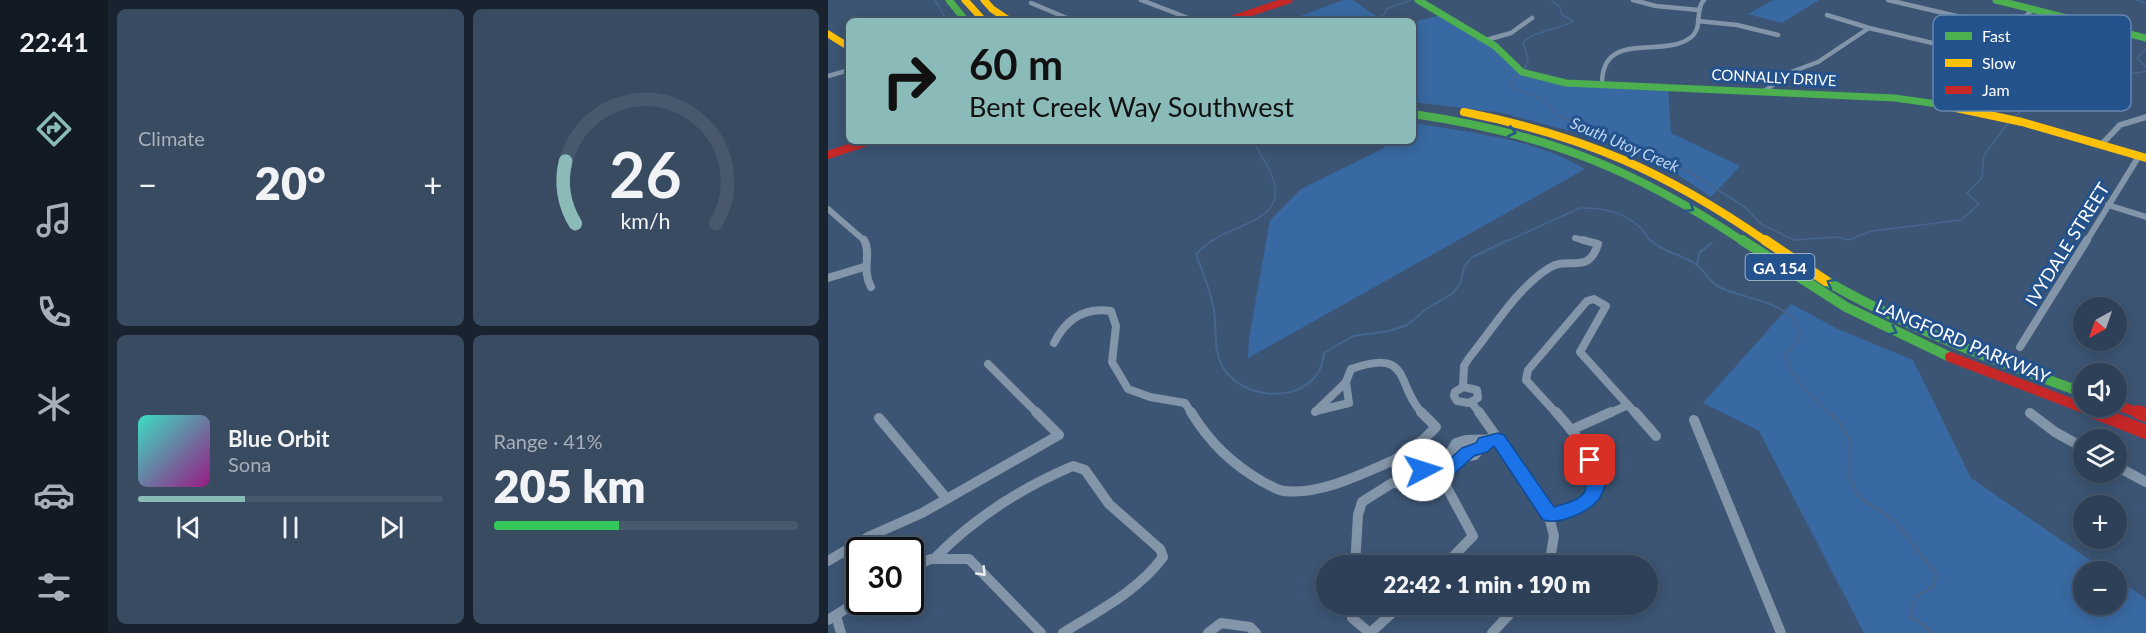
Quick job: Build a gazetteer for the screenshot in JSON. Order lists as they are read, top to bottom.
{
  "streets": {
    "main road": ["CONNALLY DRIVE", "GA 154", "LANGFORD PARKWAY"],
    "street": ["IVYDALE STREET"]
  },
  "crossings": [
    ["CONNALLY DRIVE", "IVYDALE STREET"]
  ],
  "water": ["South Utoy Creek"],
  "legend": ["Fast", "Slow", "Jam"],
  "north": "bottom left",
  "page": {
    "tabs": "22:41",
    "tile": [
      "Climate",
      ["Range · 41%", "205 km"]
    ],
    "turn": ["60 m", "Bent Creek Way Southwest"],
    "heat": ["−", "20°", "+"],
    "map_buttons": ["+", "−"],
    "song": ["Blue Orbit", "Sona"],
    "limit": "30",
    "trip": "22:42 · 1 min · 190 m",
    "gauge": ["26", "km/h"]
  }
}
